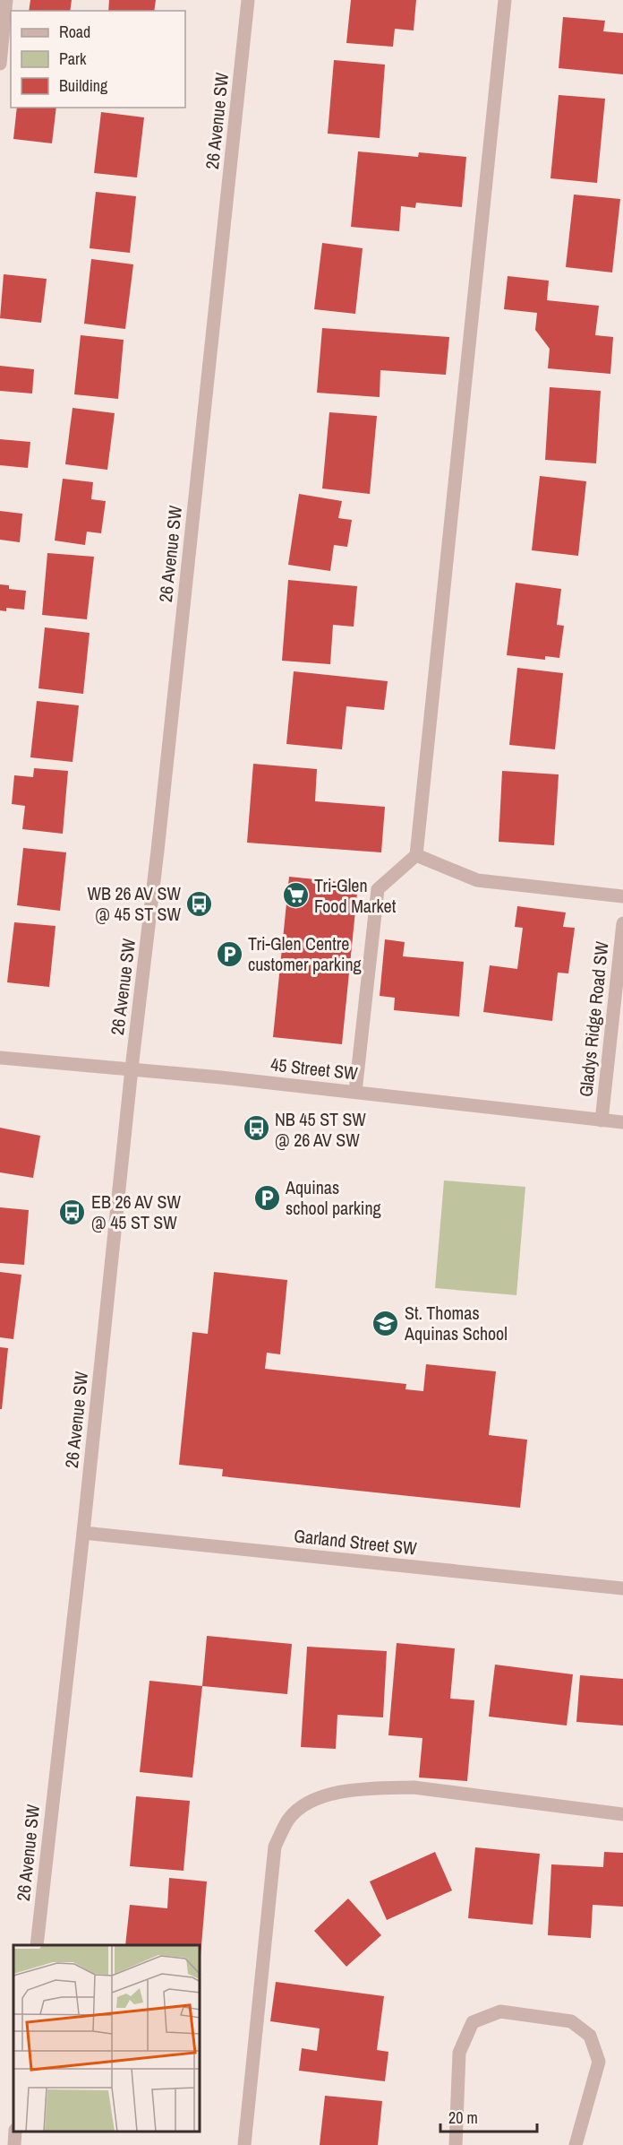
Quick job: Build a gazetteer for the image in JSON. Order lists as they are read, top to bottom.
{
  "streets": {
    "street": [
      "26 Avenue SW",
      "Gladys Ridge Road SW",
      "45 Street SW",
      "Garland Street SW"
    ]
  },
  "crossings": [
    ["26 Avenue SW", "45 Street SW"],
    ["26 Avenue SW", "Garland Street SW"],
    ["Gladys Ridge Road SW", "45 Street SW"]
  ],
  "places": {
    "supermarket": ["Tri-Glen Food Market"],
    "bus stop": ["WB 26 AV SW @ 45 ST SW", "NB 45 ST SW @ 26 AV SW", "EB 26 AV SW @ 45 ST SW"],
    "parking": ["Tri-Glen Centre customer parking", "Aquinas school parking"],
    "school or university": ["St. Thomas Aquinas School"]
  },
  "legend": ["Road", "Park", "Building"],
  "scale_bar": "20 m"
}
